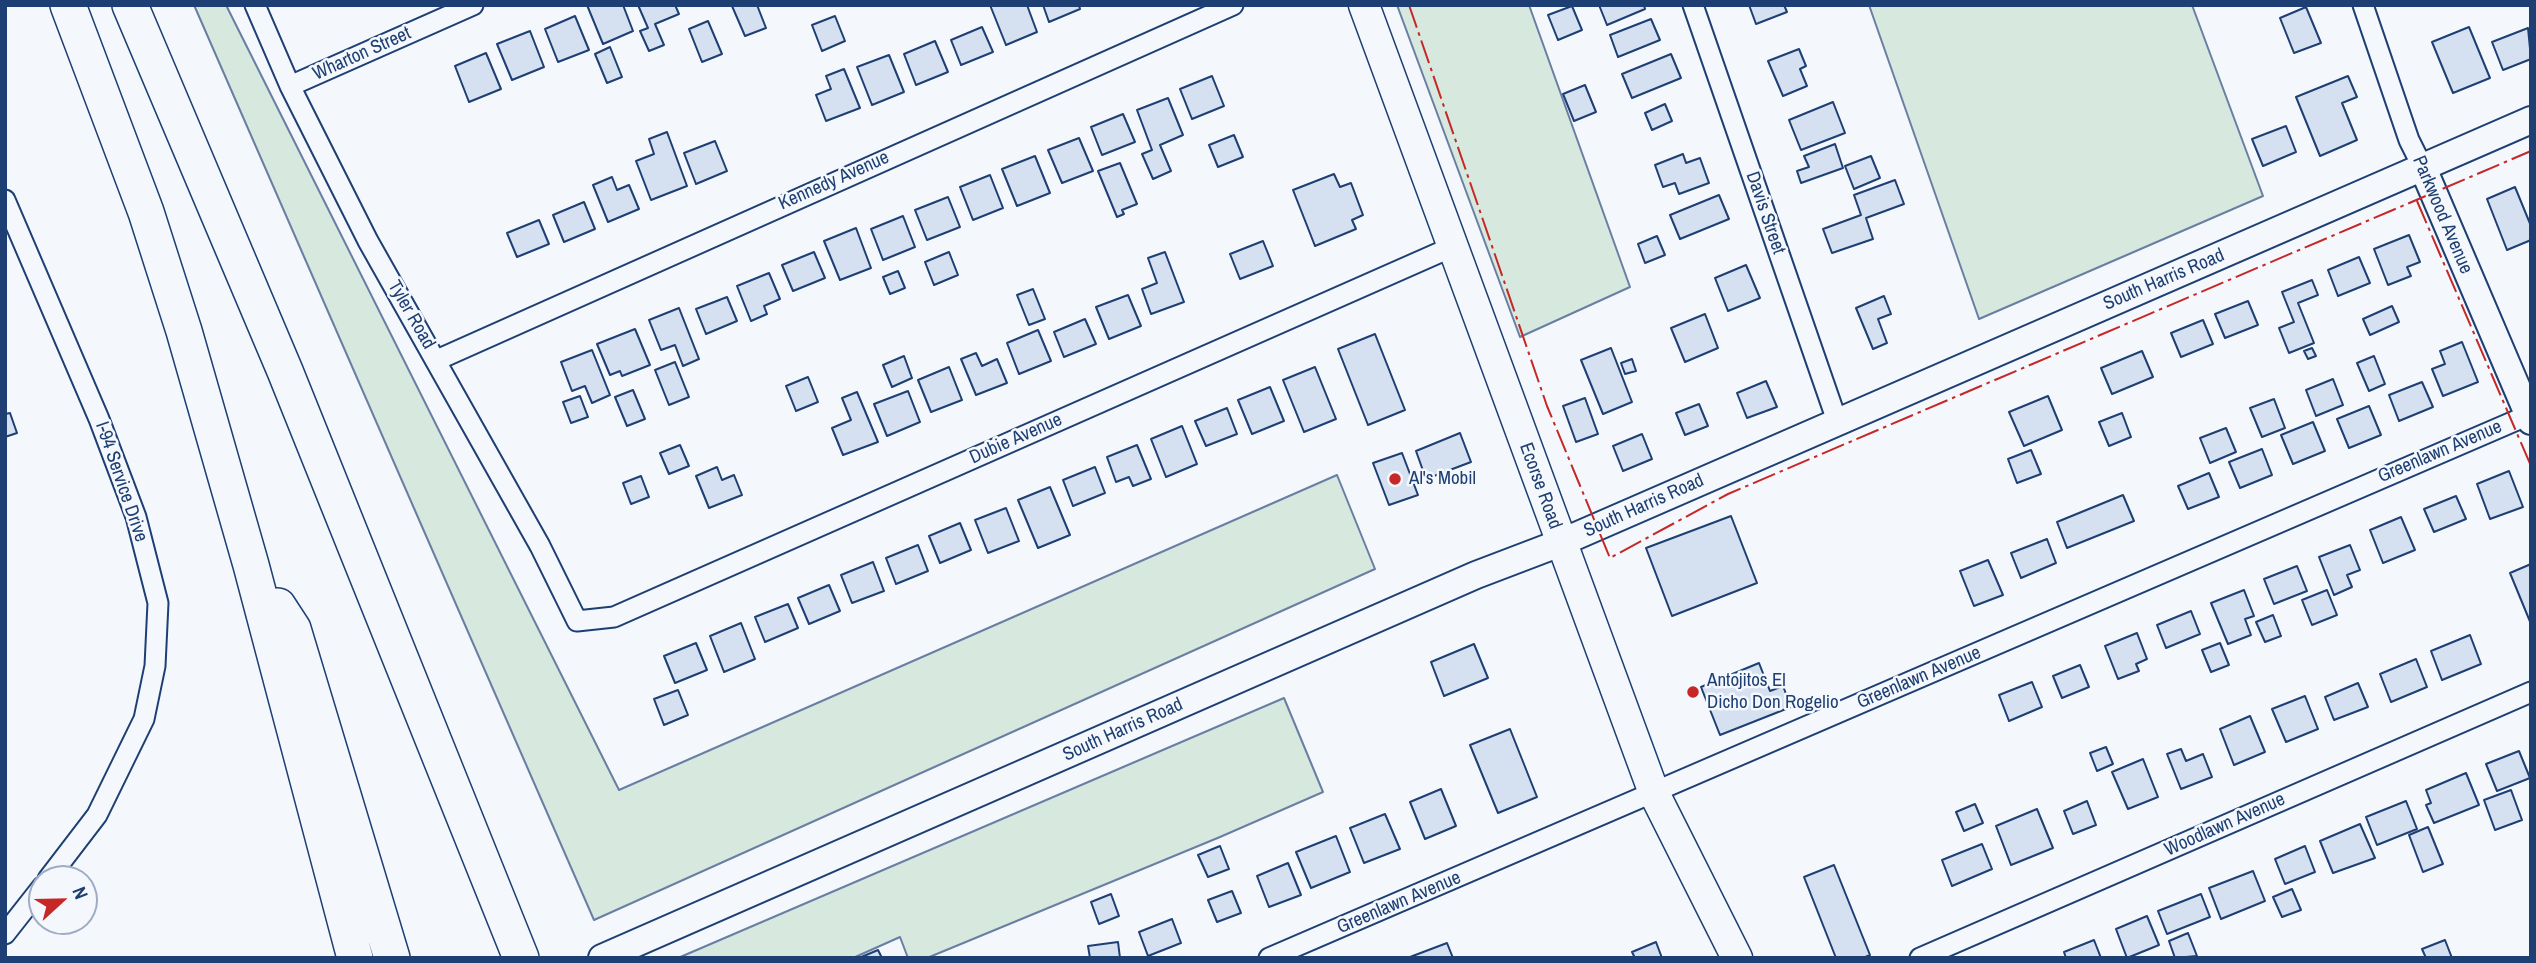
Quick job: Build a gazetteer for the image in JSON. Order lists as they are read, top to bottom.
{
  "streets": {
    "main road": ["Ecorse Road"],
    "street": [
      "Wharton Street",
      "Kennedy Avenue",
      "Davis Street",
      "Parkwood Avenue",
      "South Harris Road",
      "Tyler Road",
      "Dubie Avenue",
      "Greenlawn Avenue",
      "I-94 Service Drive",
      "Woodlawn Avenue"
    ]
  },
  "crossings": [
    ["Wharton Street", "Tyler Road"],
    ["Kennedy Avenue", "Tyler Road"],
    ["Davis Street", "South Harris Road"],
    ["Parkwood Avenue", "South Harris Road"],
    ["Parkwood Avenue", "Greenlawn Avenue"],
    ["South Harris Road", "Ecorse Road"],
    ["Tyler Road", "Dubie Avenue"],
    ["Dubie Avenue", "Ecorse Road"],
    ["Greenlawn Avenue", "Ecorse Road"]
  ],
  "places": ["Al's Mobil", "Antojitos El Dicho Don Rogelio"],
  "north": "right"
}
